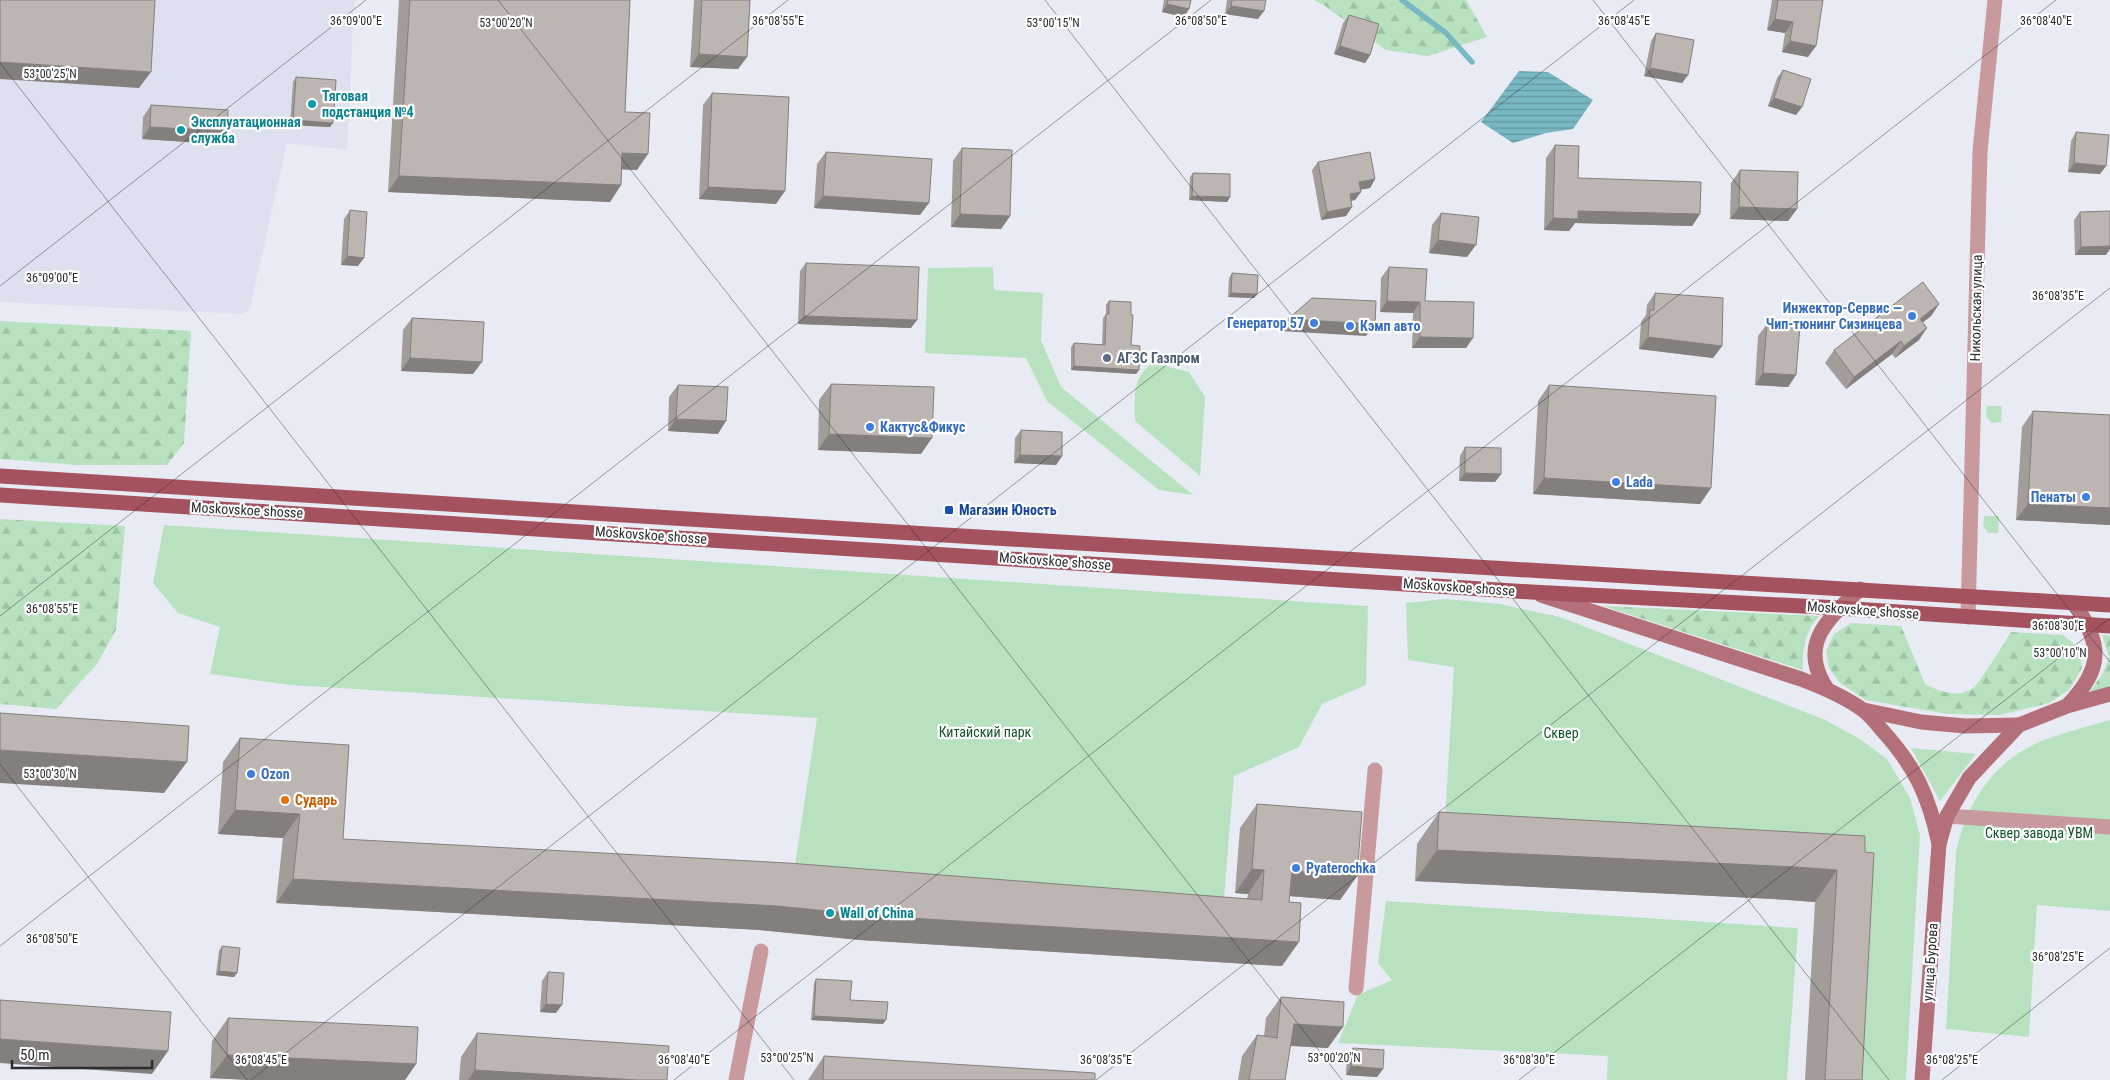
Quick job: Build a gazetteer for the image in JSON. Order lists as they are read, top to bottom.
{
  "streets": {
    "main road": ["Moskovskoe shosse", "улица Бурова"],
    "street": ["Никольская улица"]
  },
  "crossings": [
    ["Никольская улица", "Moskovskoe shosse"]
  ],
  "parks": ["Китайский парк", "Сквер", "Сквер завода УВМ"],
  "places": {
    "other": [
      "Тяговая подстанция №4",
      "Эксплуатационная служба",
      "Инжектор-Сервис — Чип-тюнинг Сизинцева",
      "Генератор 57",
      "Кэмп авто",
      "АГЗС Газпром",
      "Кактус&Фикус",
      "Lada",
      "Пенаты",
      "Ozon",
      "Сударь",
      "Pyaterochka",
      "Wall of China"
    ],
    "transit": ["Магазин Юность"]
  },
  "scale_bar": "50 m",
  "coordinates": [
    "36°09'00\"E",
    "36°08'55\"E",
    "36°08'50\"E",
    "36°08'45\"E",
    "36°08'40\"E",
    "53°00'20\"N",
    "53°00'15\"N",
    "53°00'25\"N",
    "36°08'35\"E",
    "36°08'30\"E",
    "53°00'10\"N",
    "53°00'30\"N",
    "36°08'25\"E"
  ]
}
